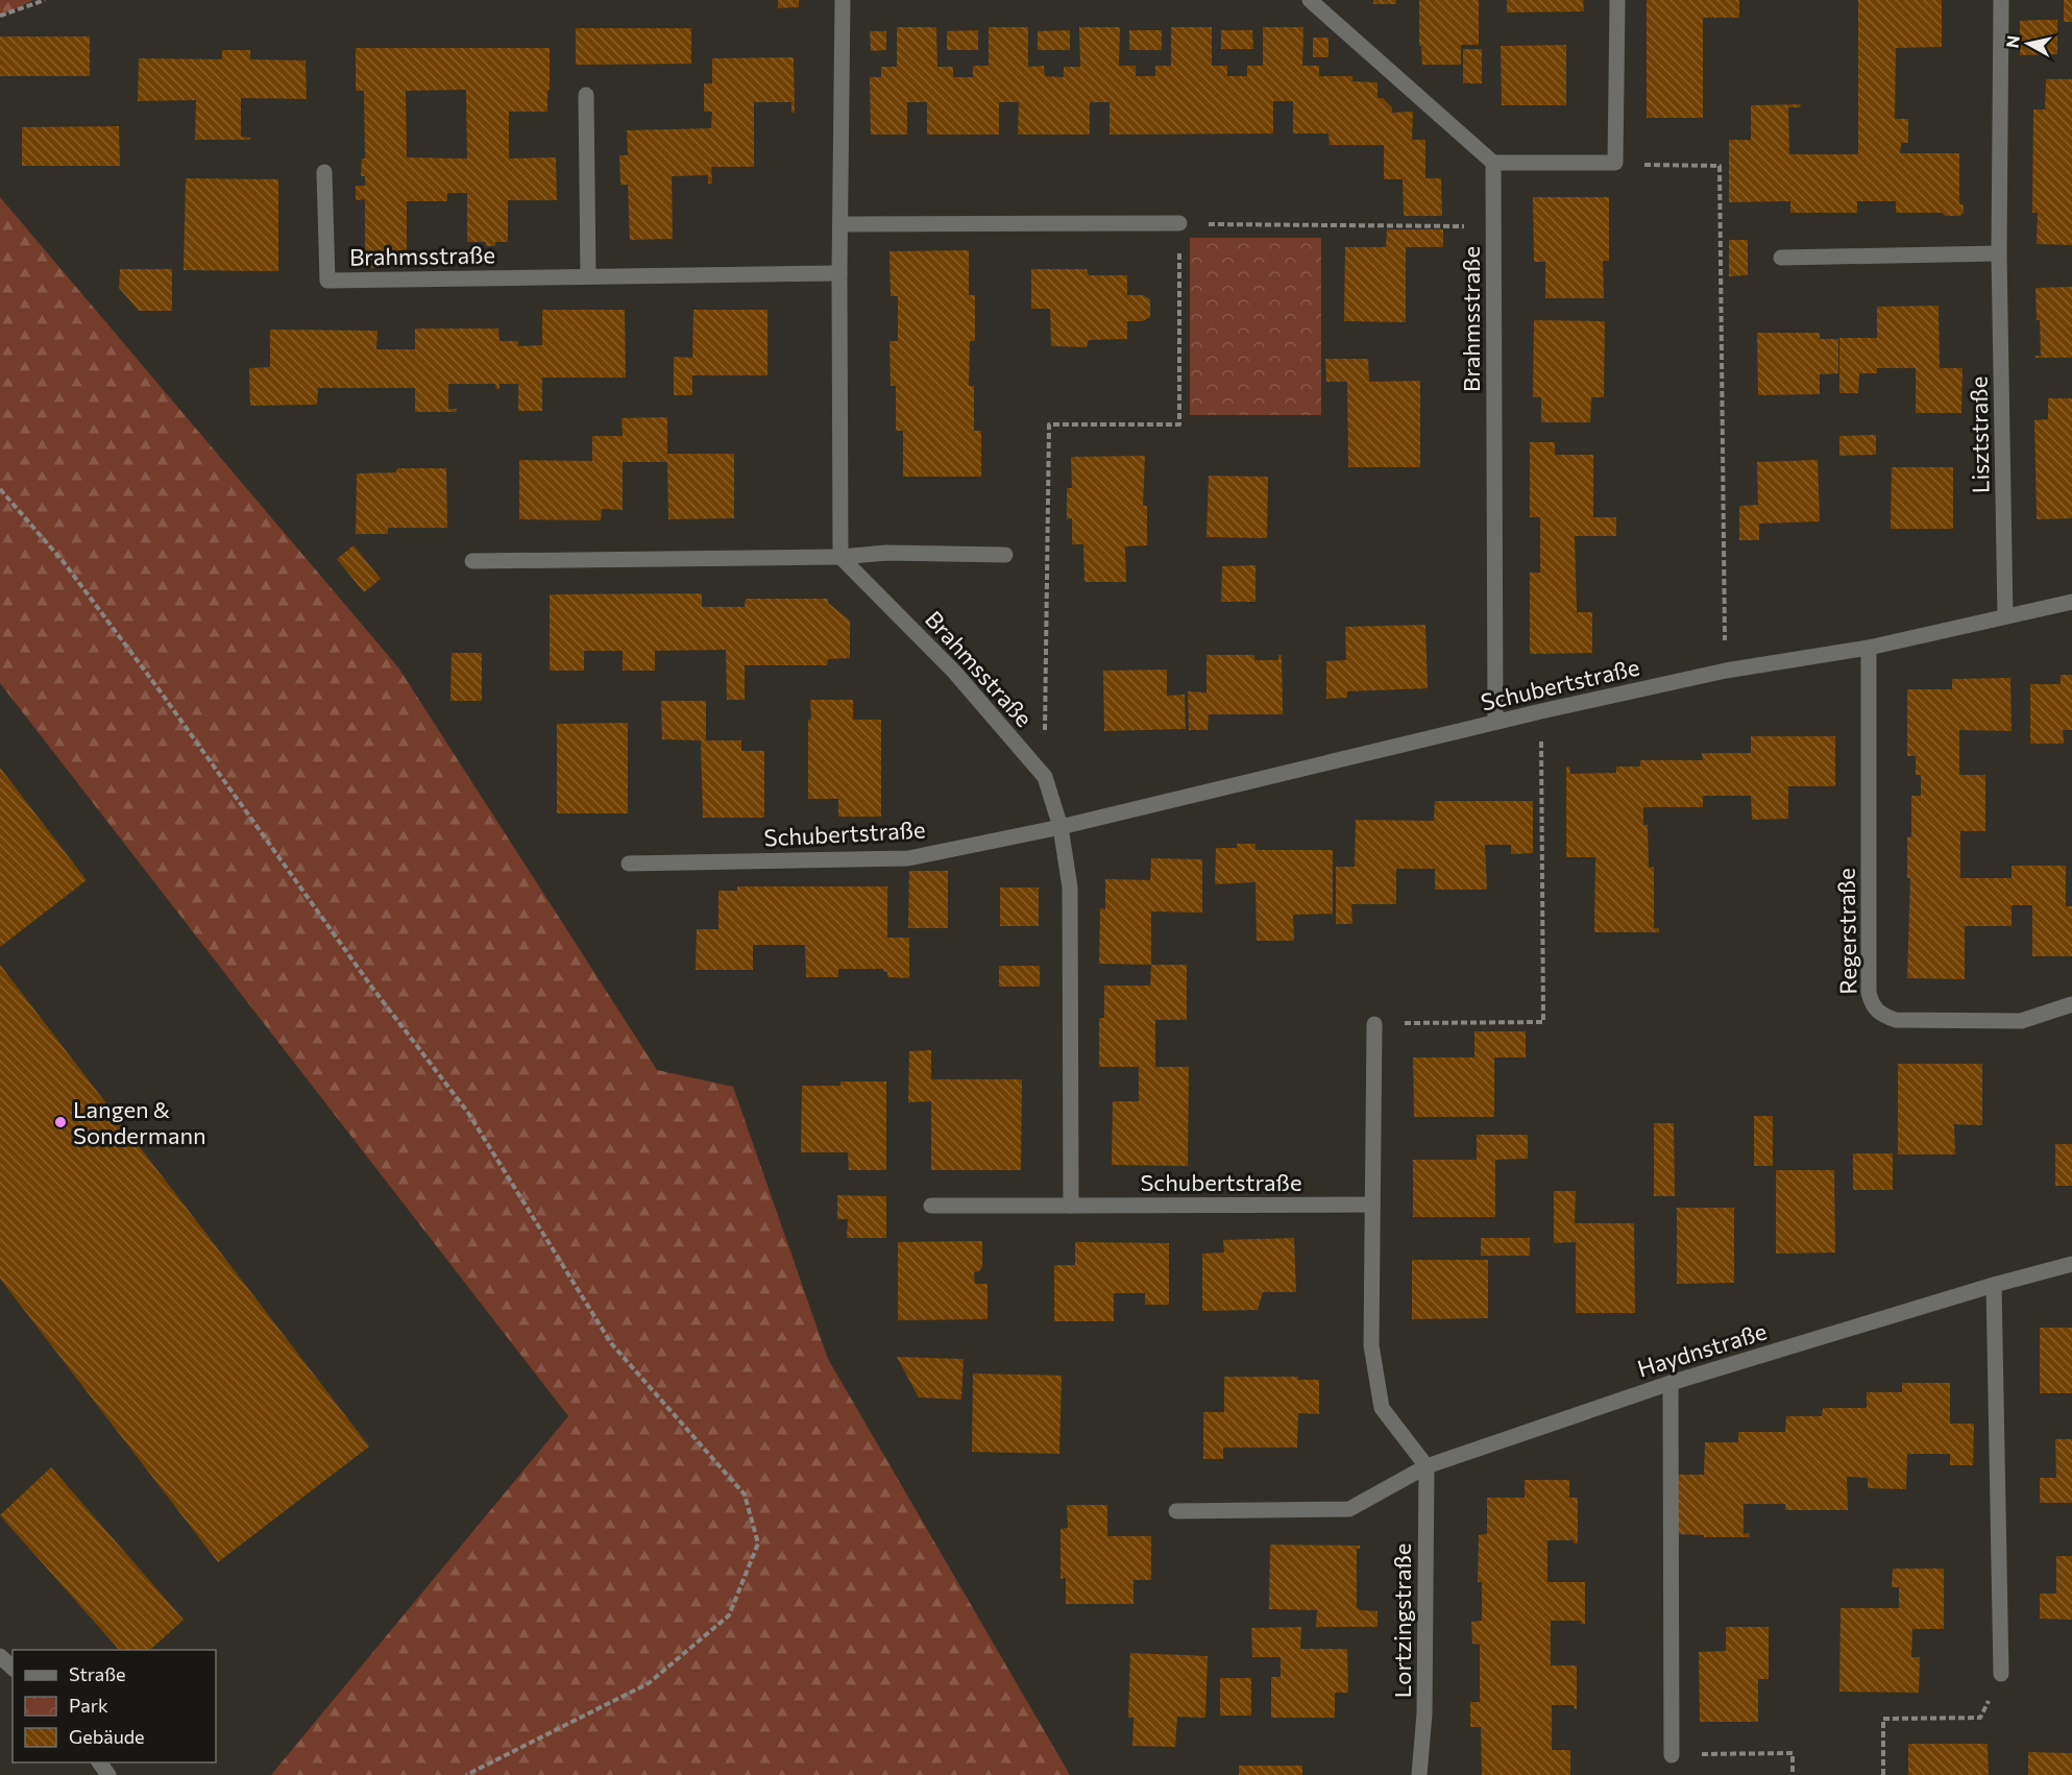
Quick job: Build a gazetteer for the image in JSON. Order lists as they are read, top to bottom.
{
  "streets": {
    "street": [
      "Brahmsstraße",
      "Lisztstraße",
      "Schubertstraße",
      "Regerstraße",
      "Haydnstraße",
      "Lortzingstraße"
    ]
  },
  "crossings": [
    ["Brahmsstraße", "Schubertstraße"],
    ["Lisztstraße", "Schubertstraße"],
    ["Schubertstraße", "Regerstraße"],
    ["Haydnstraße", "Lortzingstraße"]
  ],
  "places": ["Langen & Sondermann"],
  "legend": ["Straße", "Park", "Gebäude"],
  "north": "left"
}
